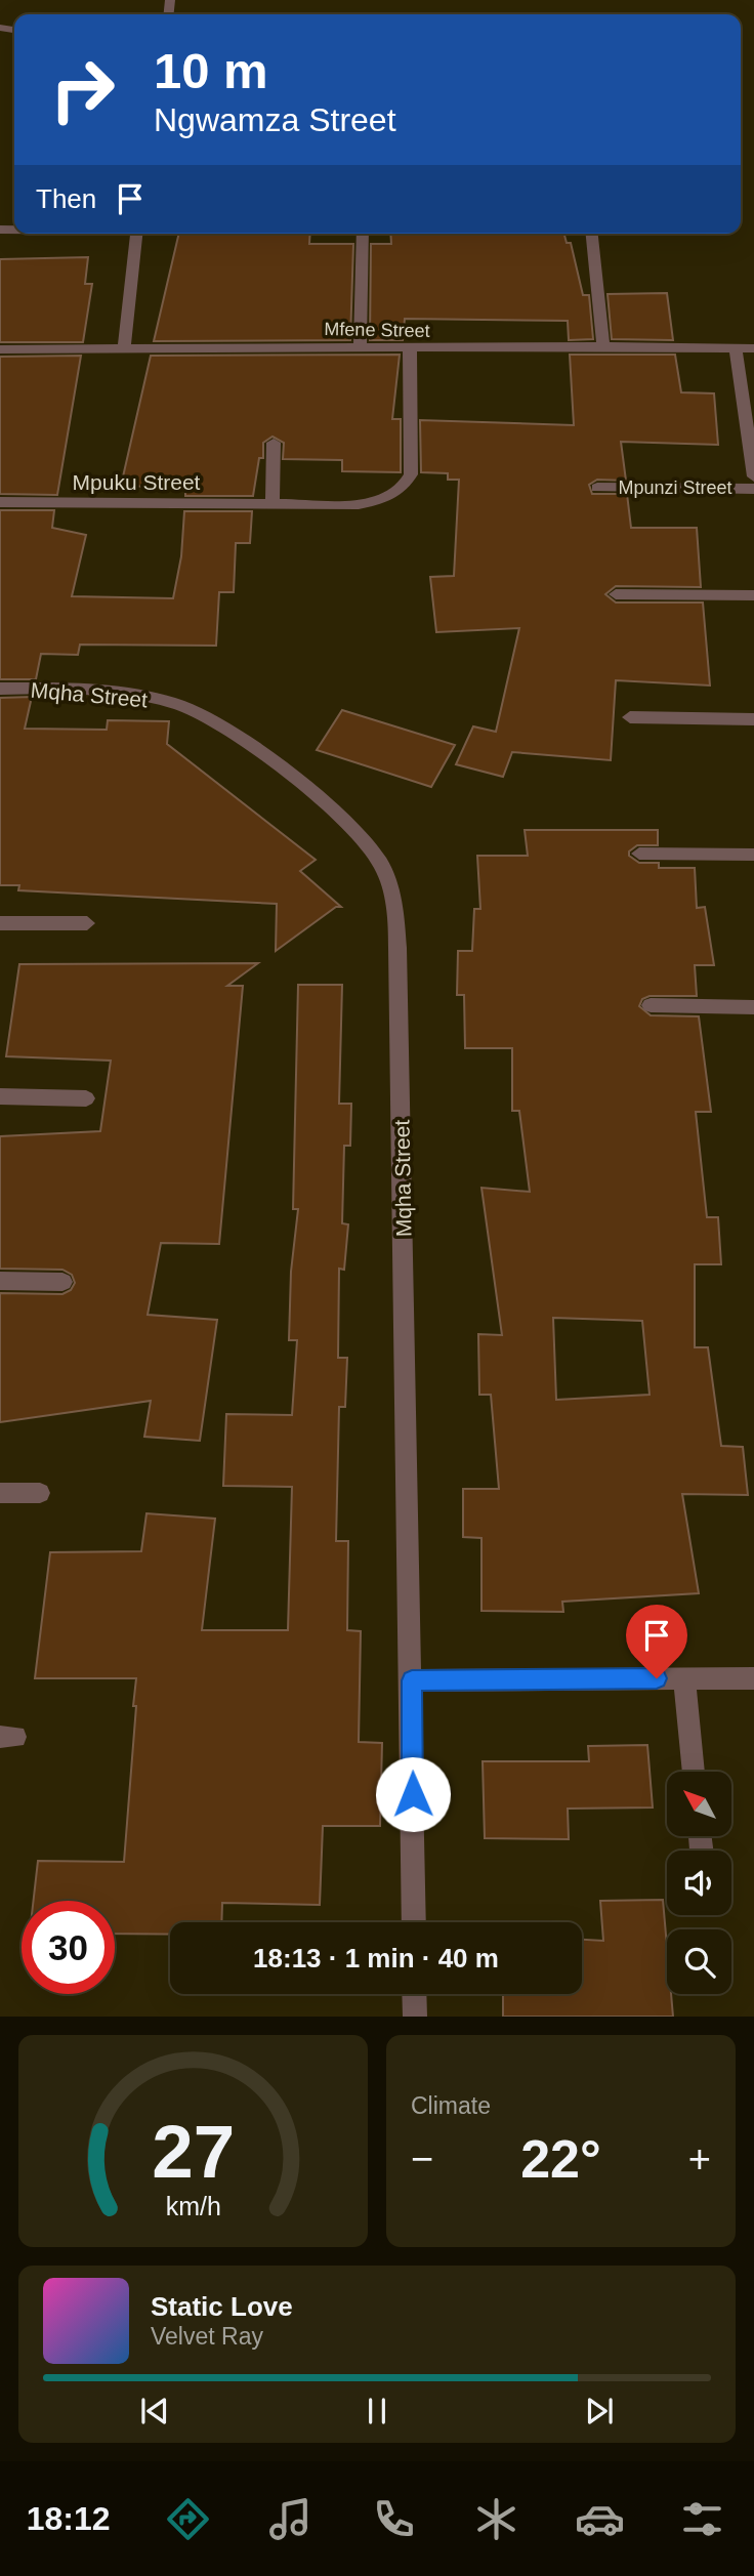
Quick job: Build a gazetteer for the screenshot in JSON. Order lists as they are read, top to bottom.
{
  "streets": {
    "street": [
      "Mfene Street",
      "Mpuku Street",
      "Mpunzi Street",
      "Mqha Street"
    ]
  },
  "crossings": [
    ["Mfene Street", "Mpuku Street"],
    ["Mfene Street", "Mpunzi Street"]
  ],
  "north": "top left",
  "page": {
    "turn": ["10 m", "Ngwamza Street"],
    "then": "Then",
    "limit": "30",
    "trip": "18:13 · 1 min · 40 m",
    "tile": "Climate",
    "heat": ["−", "22°", "+"],
    "song": ["Static Love", "Velvet Ray"],
    "tabs": "18:12",
    "gauge": ["27", "km/h"]
  }
}
